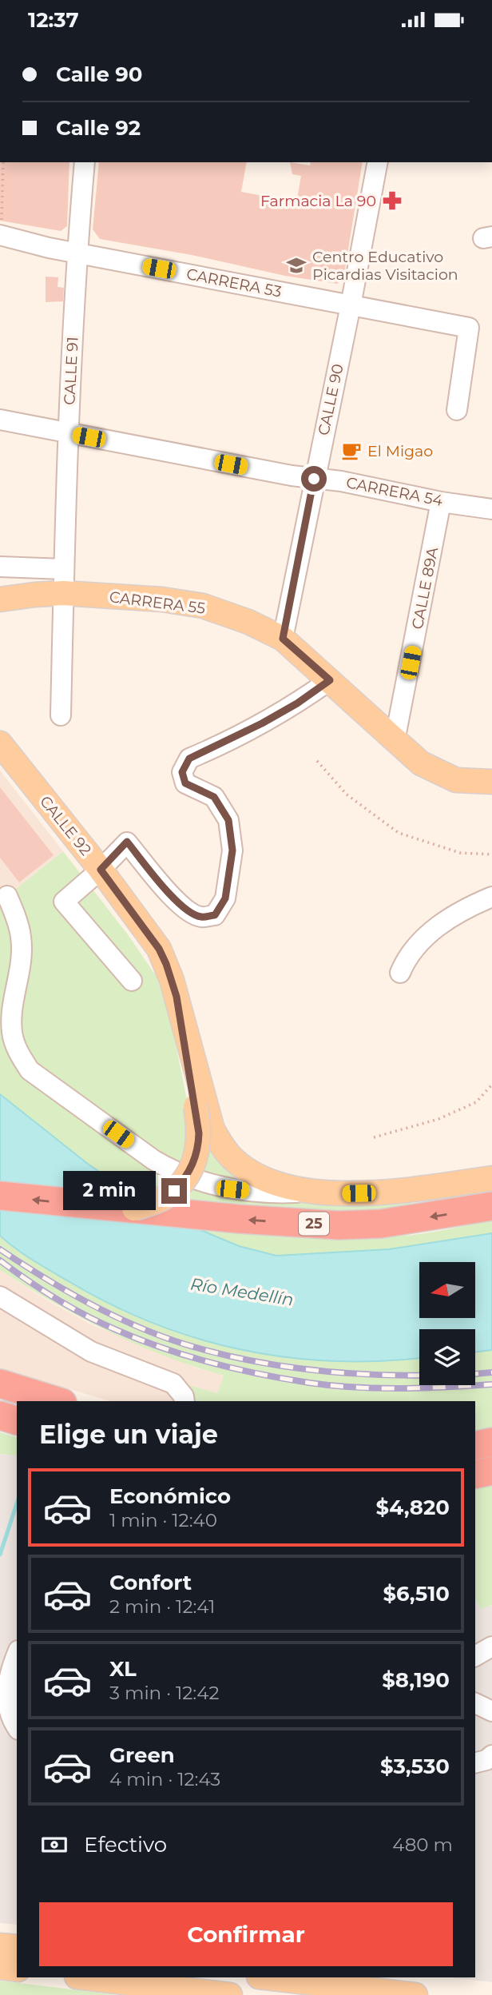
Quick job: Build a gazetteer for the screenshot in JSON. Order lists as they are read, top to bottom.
{
  "streets": {
    "highway": ["25"],
    "main road": ["CARRERA 55", "CALLE 92"],
    "street": [
      "CARRERA 53",
      "CALLE 91",
      "CALLE 90",
      "CARRERA 54",
      "CALLE 89A"
    ]
  },
  "crossings": [
    ["CARRERA 53", "CALLE 91"],
    ["CARRERA 53", "CALLE 90"],
    ["CALLE 91", "CARRERA 54"],
    ["CALLE 91", "CARRERA 55"],
    ["CALLE 90", "CARRERA 54"],
    ["CALLE 90", "CARRERA 55"],
    ["CARRERA 54", "CALLE 89A"],
    ["CALLE 89A", "CARRERA 55"],
    ["CALLE 92", "25"]
  ],
  "water": ["Río Medellín"],
  "places": {
    "pharmacy": ["Farmacia La 90"],
    "school or university": ["Centro Educativo Picardias Visitacion"],
    "cafe": ["El Migao"]
  },
  "north": "left",
  "page": {
    "status": "12:37",
    "banner": ["Calle 90", "Calle 92"],
    "bubble": "2 min",
    "heading": "Elige un viaje",
    "list": [
      {
        "name": "Económico",
        "note": "1 min · 12:40",
        "value": "$4,820"
      },
      {
        "name": "Confort",
        "note": "2 min · 12:41",
        "value": "$6,510"
      },
      {
        "name": "XL",
        "note": "3 min · 12:42",
        "value": "$8,190"
      },
      {
        "name": "Green",
        "note": "4 min · 12:43",
        "value": "$3,530"
      }
    ],
    "pay": ["Efectivo", "480 m"],
    "buttons": "Confirmar"
  }
}
